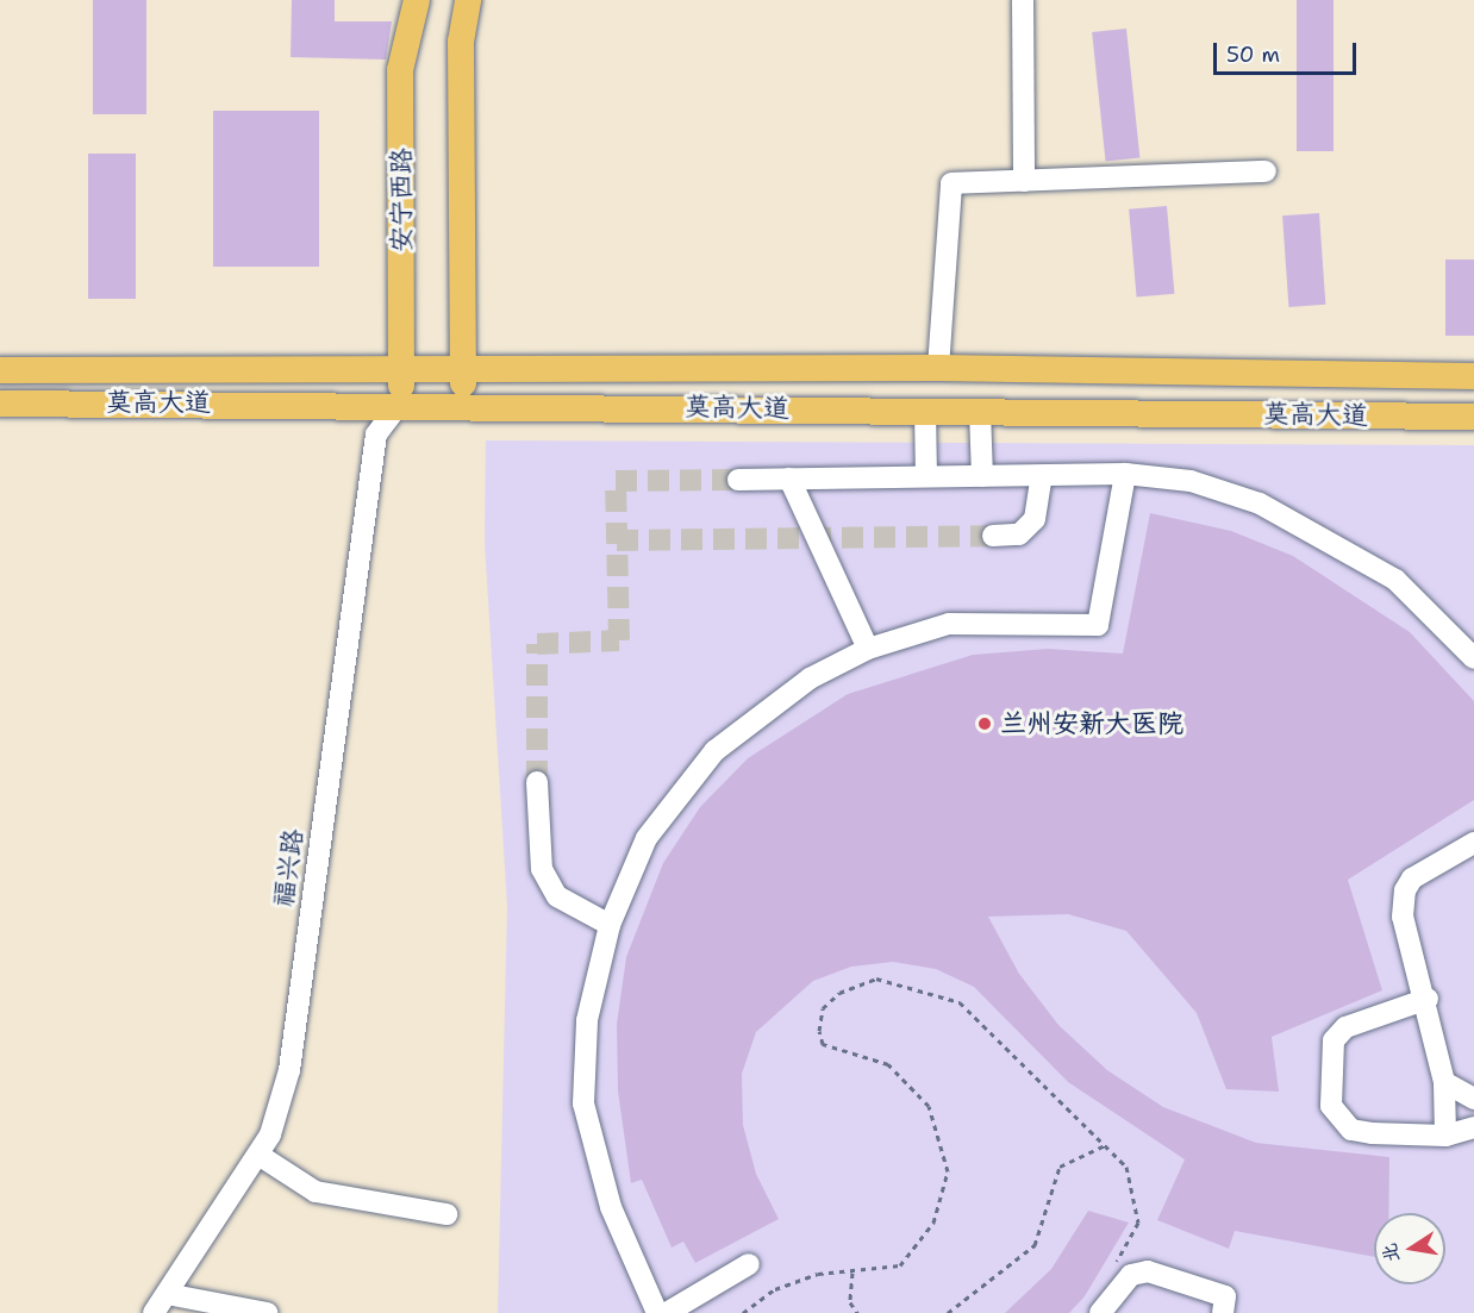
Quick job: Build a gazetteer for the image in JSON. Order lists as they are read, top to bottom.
{
  "streets": {
    "main road": ["安宁西路", "莫高大道"],
    "street": ["福兴路"]
  },
  "crossings": [
    ["安宁西路", "莫高大道"],
    ["安宁西路", "福兴路"],
    ["莫高大道", "福兴路"]
  ],
  "places": ["兰州安新大医院"],
  "scale_bar": "50 m",
  "north": "left"
}
